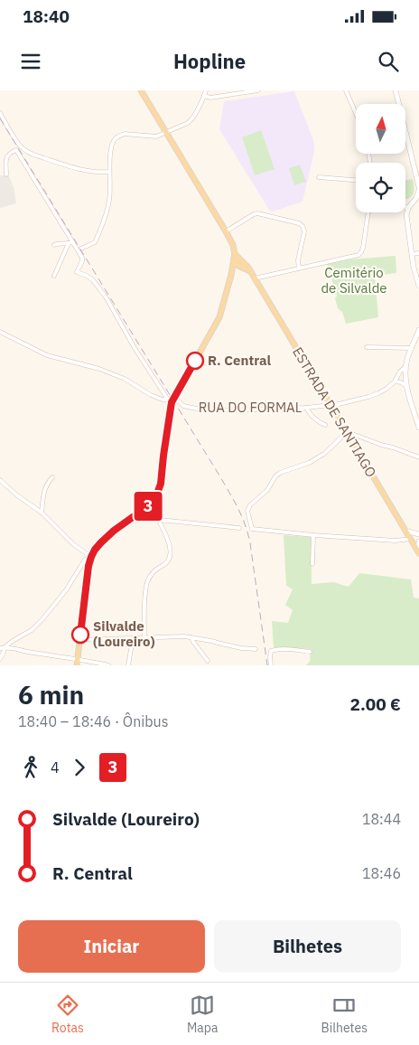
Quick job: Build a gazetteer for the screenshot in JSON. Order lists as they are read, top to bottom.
{
  "streets": {
    "main road": ["ESTRADA DE SANTIAGO"],
    "street": ["RUA DO FORMAL"]
  },
  "crossings": [
    ["RUA DO FORMAL", "ESTRADA DE SANTIAGO"]
  ],
  "parks": ["Cemitério de Silvalde"],
  "places": ["R. Central", "Silvalde (Loureiro)"],
  "lines": ["bus line 3"],
  "north": "top",
  "page": {
    "status": "18:40",
    "header": "Hopline",
    "on_map": "3",
    "heading": ["6 min", "18:40 – 18:46 · Ônibus", "2.00 €"],
    "legs": ["4", "3"],
    "list": [
      {
        "name": "Silvalde (Loureiro)",
        "value": "18:44"
      },
      {
        "name": "R. Central",
        "value": "18:46"
      }
    ],
    "buttons": ["Iniciar", "Bilhetes"],
    "tabs": ["Rotas", "Mapa", "Bilhetes"]
  }
}
